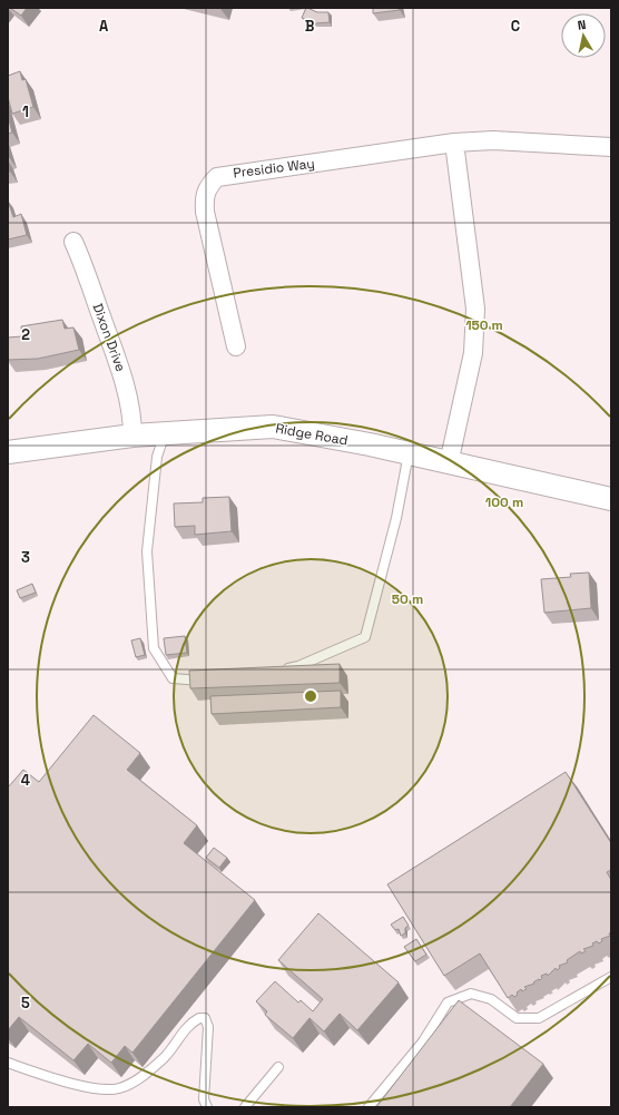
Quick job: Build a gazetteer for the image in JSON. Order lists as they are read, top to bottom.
{
  "streets": {
    "street": ["Presidio Way", "Dixon Drive", "Ridge Road"]
  },
  "crossings": [
    ["Dixon Drive", "Ridge Road"]
  ],
  "north": "top",
  "grid": {
    "columns": ["A", "B", "C"],
    "rows": [
      "1",
      "2",
      "3",
      "4",
      "5"
    ]
  },
  "rings": ["150 m", "100 m", "50 m"]
}
